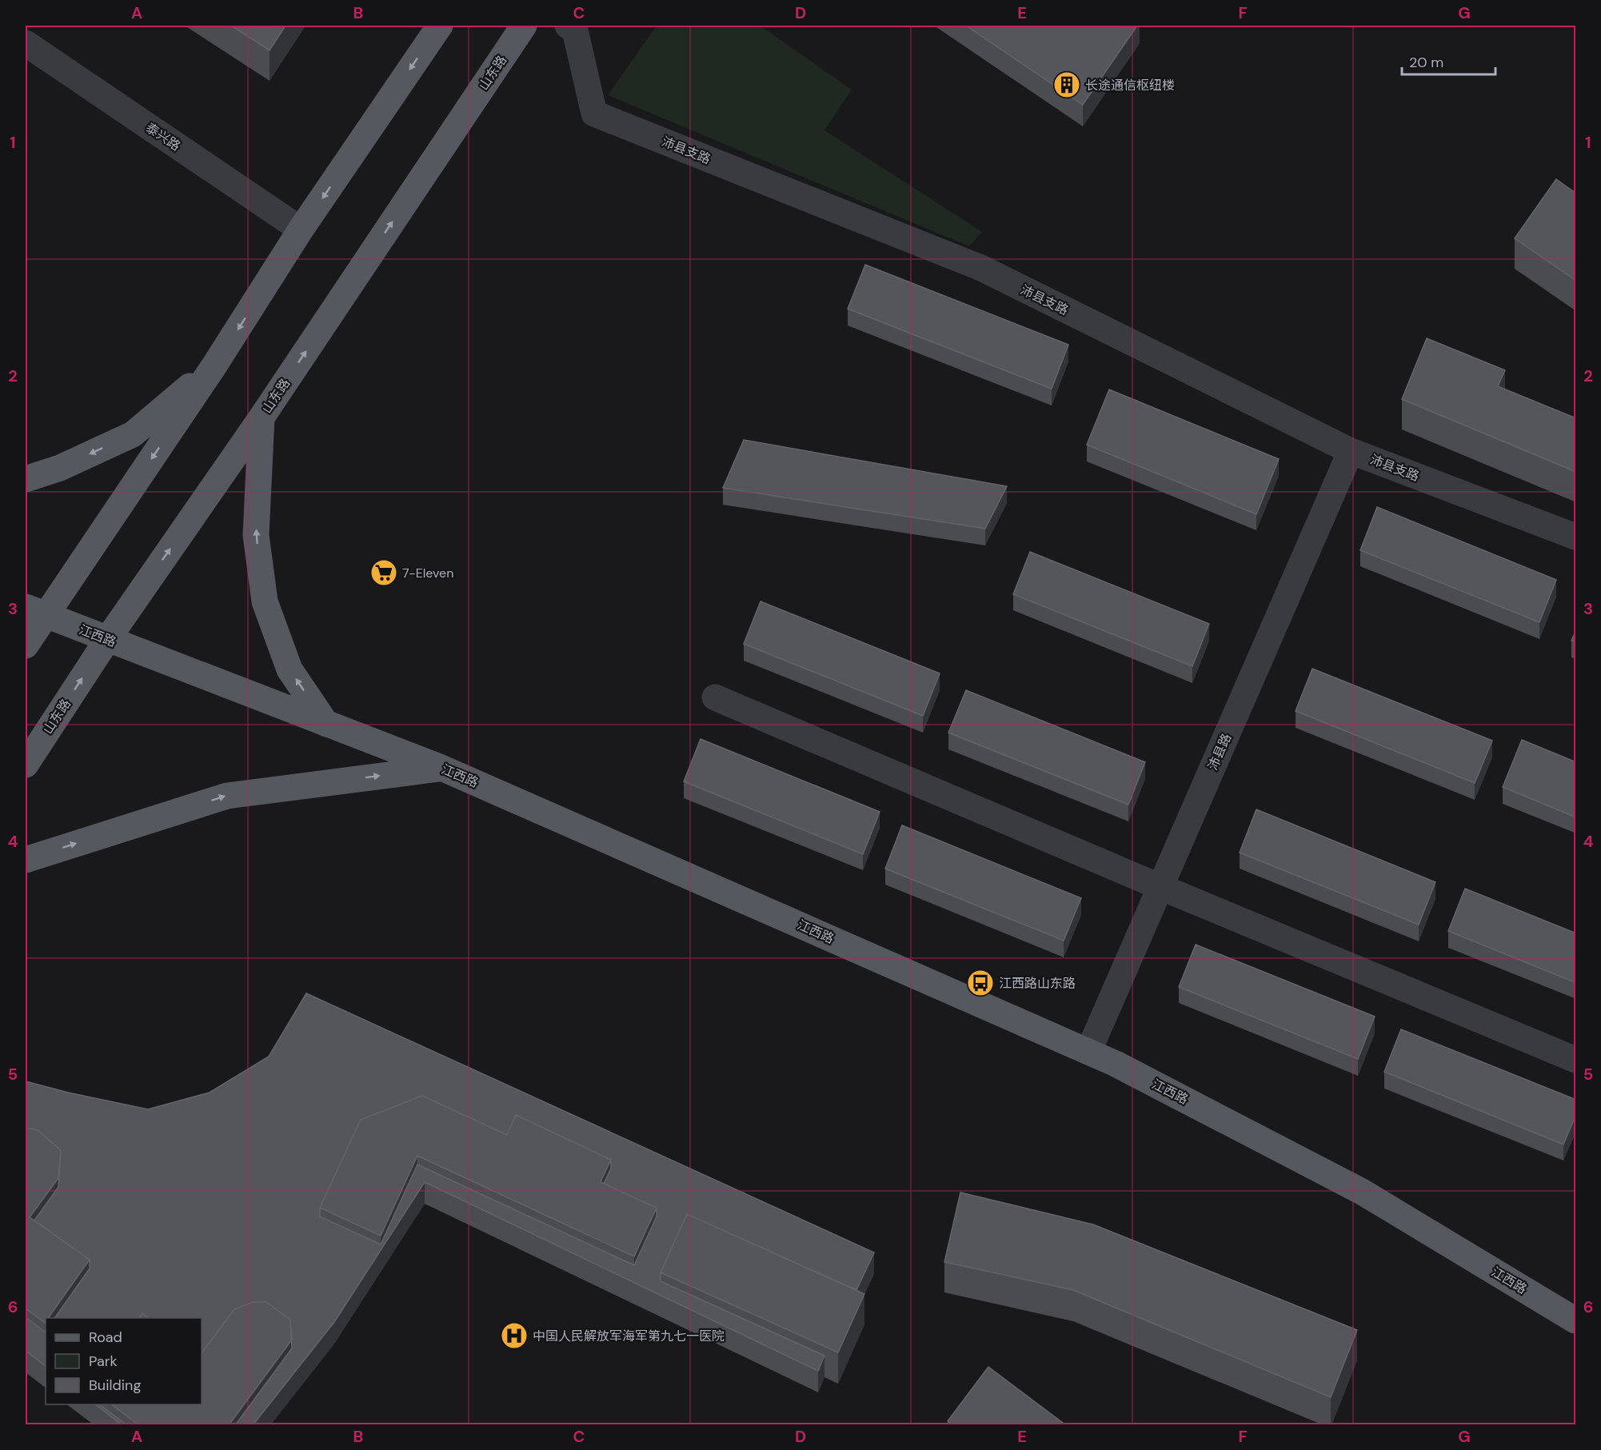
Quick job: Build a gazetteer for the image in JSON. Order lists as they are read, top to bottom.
{
  "streets": {
    "main road": ["山东路", "江西路"],
    "street": ["泰兴路", "沛县支路", "沛县路"]
  },
  "crossings": [
    ["山东路", "江西路"],
    ["沛县支路", "沛县路"],
    ["江西路", "沛县路"]
  ],
  "places": {
    "building": ["长途通信枢纽楼"],
    "supermarket": ["7-Eleven"],
    "bus stop": ["江西路山东路"],
    "hospital": ["中国人民解放军海军第九七一医院"]
  },
  "legend": ["Road", "Park", "Building"],
  "scale_bar": "20 m",
  "grid": {
    "columns": [
      "A",
      "B",
      "C",
      "D",
      "E",
      "F",
      "G"
    ],
    "rows": [
      "1",
      "2",
      "3",
      "4",
      "5",
      "6"
    ]
  }
}
